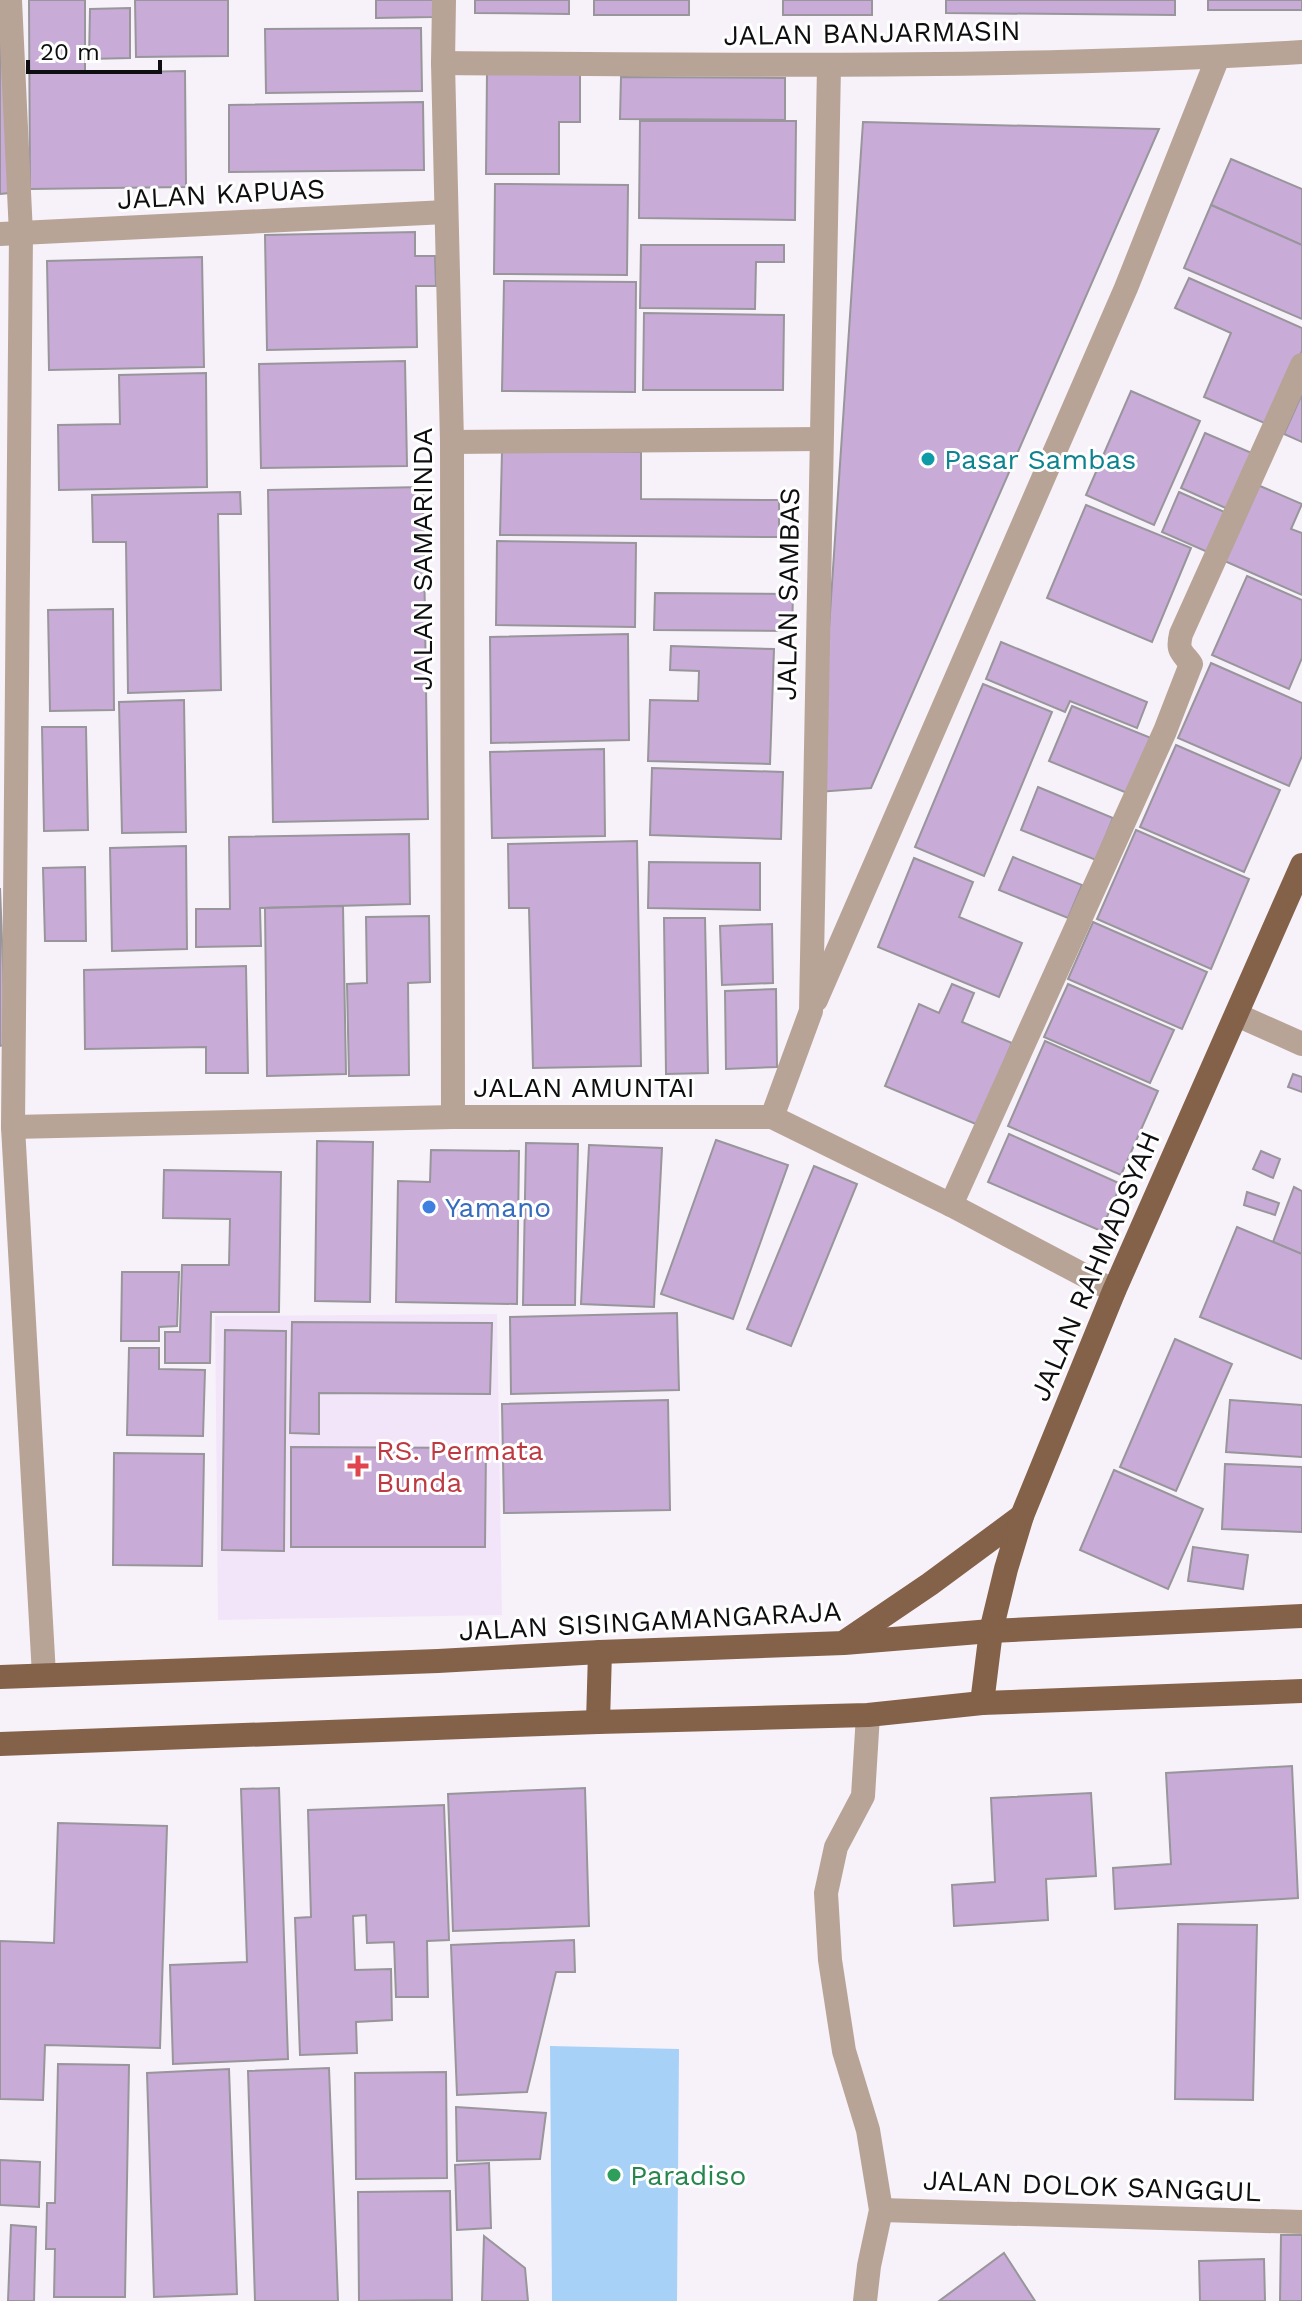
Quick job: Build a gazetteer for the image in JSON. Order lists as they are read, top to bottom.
{
  "streets": {
    "main road": ["JALAN RAHMADSYAH", "JALAN SISINGAMANGARAJA"],
    "street": [
      "JALAN BANJARMASIN",
      "JALAN KAPUAS",
      "JALAN SAMARINDA",
      "JALAN SAMBAS",
      "JALAN AMUNTAI",
      "JALAN DOLOK SANGGUL"
    ]
  },
  "crossings": [
    ["JALAN BANJARMASIN", "JALAN SAMARINDA"],
    ["JALAN BANJARMASIN", "JALAN SAMBAS"],
    ["JALAN KAPUAS", "JALAN SAMARINDA"],
    ["JALAN SAMARINDA", "JALAN AMUNTAI"],
    ["JALAN SAMBAS", "JALAN AMUNTAI"],
    ["JALAN AMUNTAI", "JALAN RAHMADSYAH"],
    ["JALAN RAHMADSYAH", "JALAN SISINGAMANGARAJA"]
  ],
  "places": {
    "other": ["Pasar Sambas", "Yamano", "Paradiso"],
    "health": ["RS. Permata Bunda"]
  },
  "scale_bar": "20 m"
}
